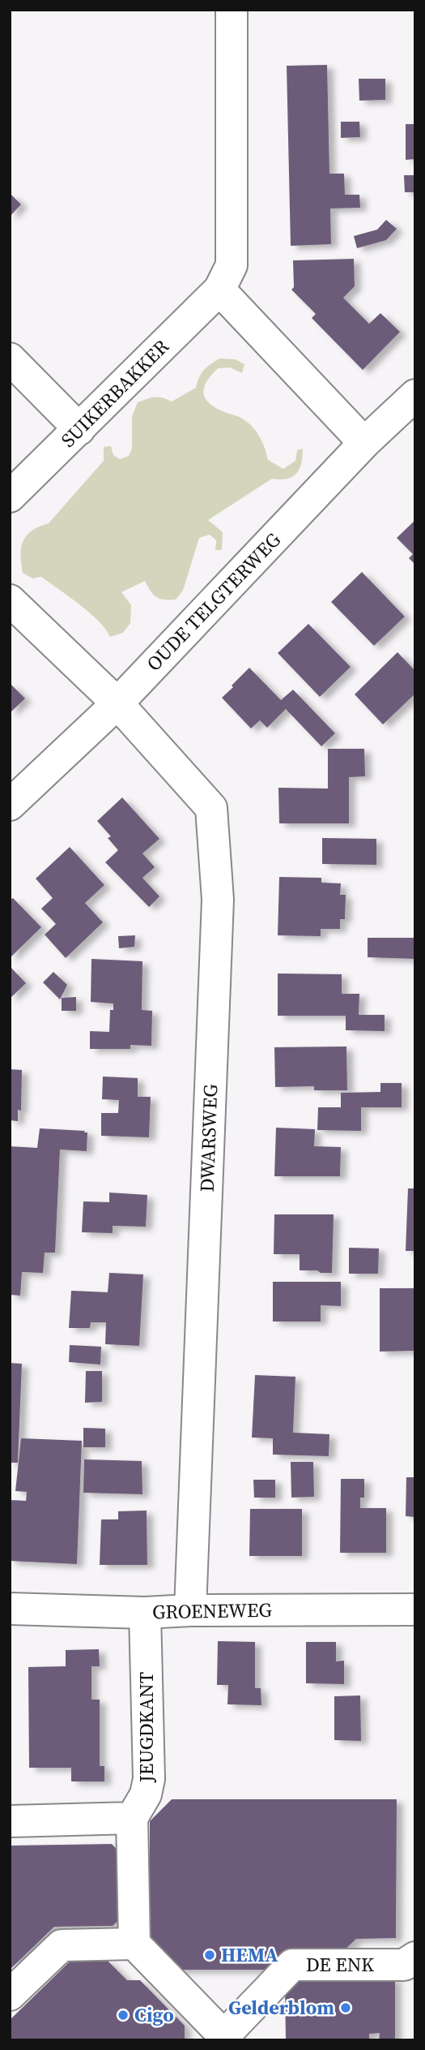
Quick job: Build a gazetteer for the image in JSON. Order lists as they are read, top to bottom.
{
  "streets": {
    "street": [
      "SUIKERBAKKER",
      "OUDE TELGTERWEG",
      "DWARSWEG",
      "GROENEWEG",
      "JEUGDKANT",
      "DE ENK"
    ]
  },
  "crossings": [
    ["OUDE TELGTERWEG", "DWARSWEG"],
    ["DWARSWEG", "GROENEWEG"],
    ["GROENEWEG", "JEUGDKANT"]
  ],
  "places": ["HEMA", "Gelderblom", "Cigo"]
}
